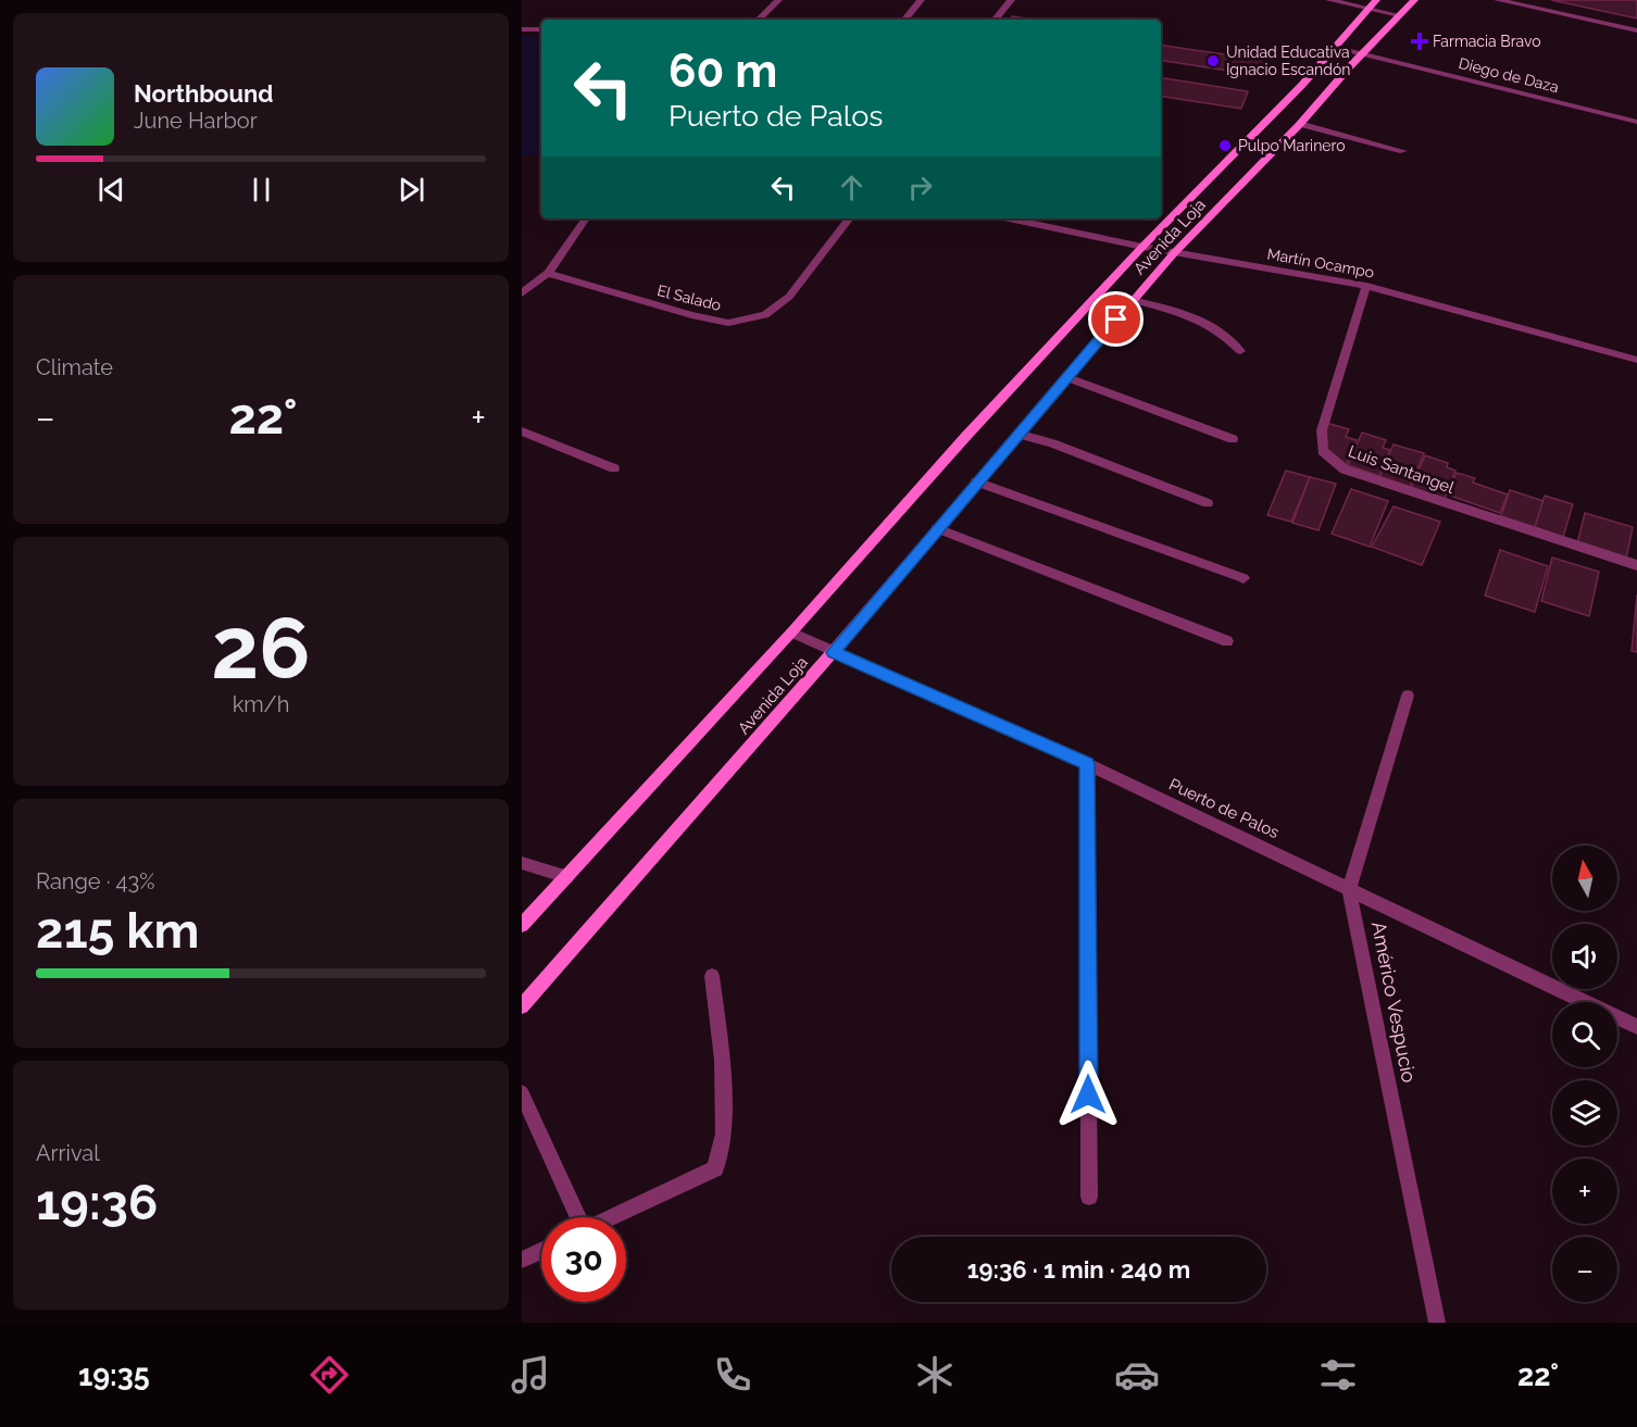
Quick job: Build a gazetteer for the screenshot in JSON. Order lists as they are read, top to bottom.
{
  "streets": {
    "main road": ["Avenida Loja"],
    "street": [
      "Diego de Daza",
      "Martín Ocampo",
      "El Salado",
      "Luis Santangel",
      "Puerto de Palos",
      "Américo Vespucio"
    ]
  },
  "crossings": [
    ["Diego de Daza", "Avenida Loja"],
    ["Avenida Loja", "Martín Ocampo"],
    ["Avenida Loja", "Puerto de Palos"],
    ["Martín Ocampo", "Luis Santangel"],
    ["Puerto de Palos", "Américo Vespucio"]
  ],
  "places": {
    "health": ["Farmacia Bravo"],
    "other": ["Unidad Educativa Ignacio Escandón", "Pulpo Marinero"]
  },
  "north": "top",
  "page": {
    "turn": ["60 m", "Puerto de Palos"],
    "song": ["Northbound", "June Harbor"],
    "tile": [
      "Climate",
      ["26", "km/h"],
      ["Range · 43%", "215 km"],
      ["Arrival", "19:36"]
    ],
    "heat": ["−", "22°", "+"],
    "map_buttons": ["+", "−"],
    "limit": "30",
    "trip": "19:36 · 1 min · 240 m",
    "tabs": ["19:35", "22°"]
  }
}
